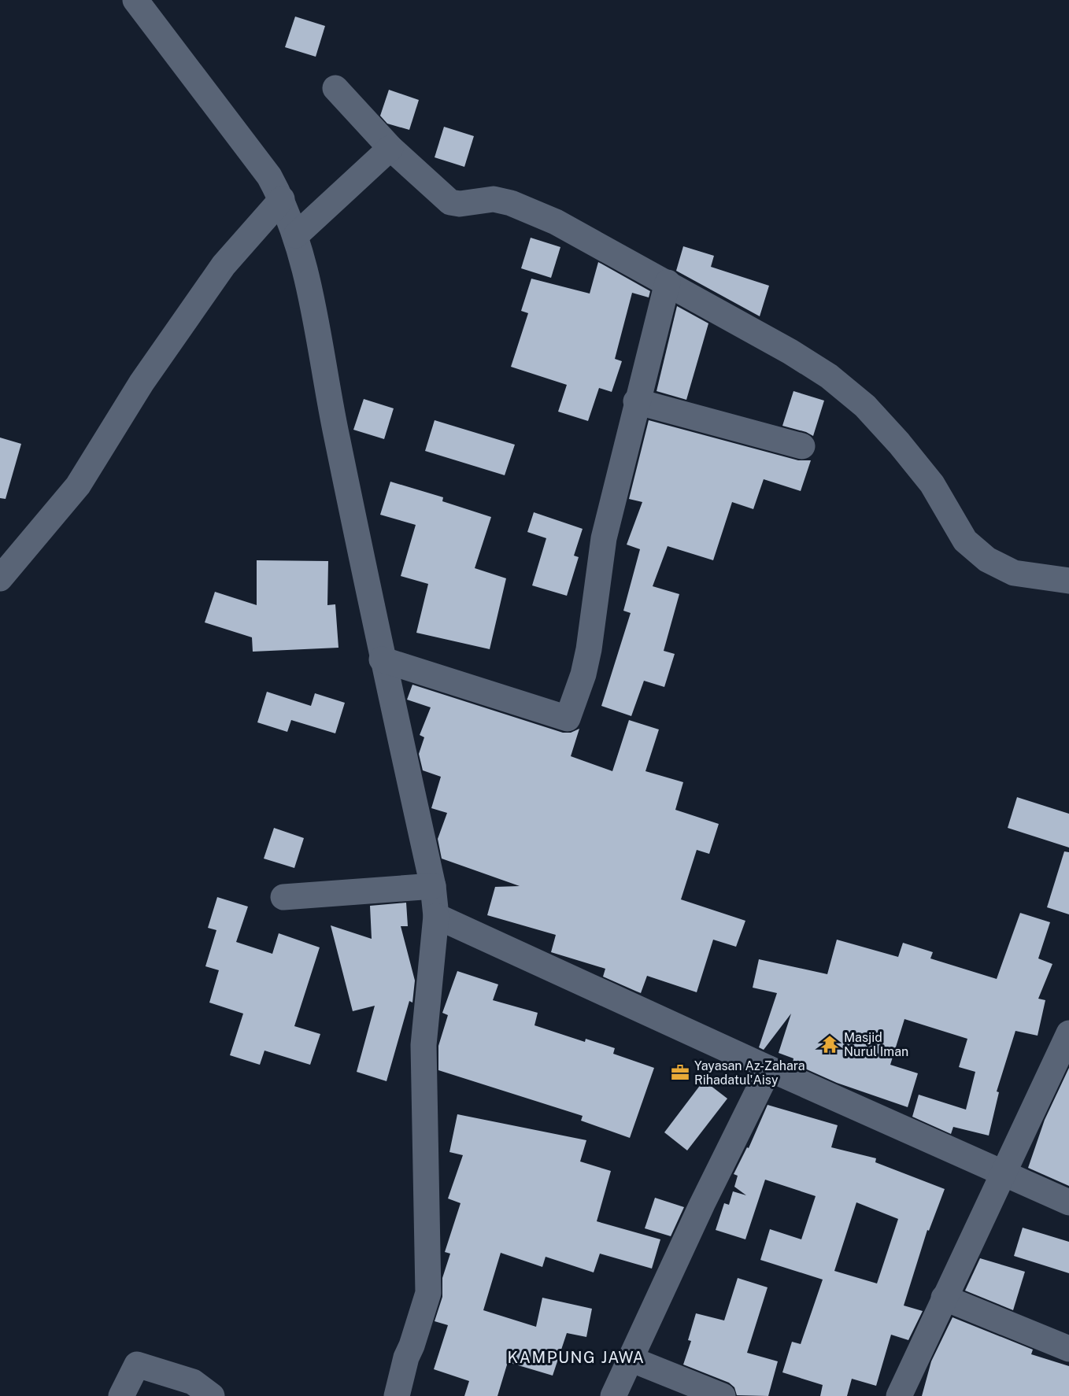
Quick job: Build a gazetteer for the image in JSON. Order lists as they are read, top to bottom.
{
  "districts": ["KAMPUNG JAWA"],
  "places": {
    "temple": ["Masjid Nurul Iman"],
    "office": ["Yayasan Az-Zahara Rihadatul'Aisy"]
  }
}
